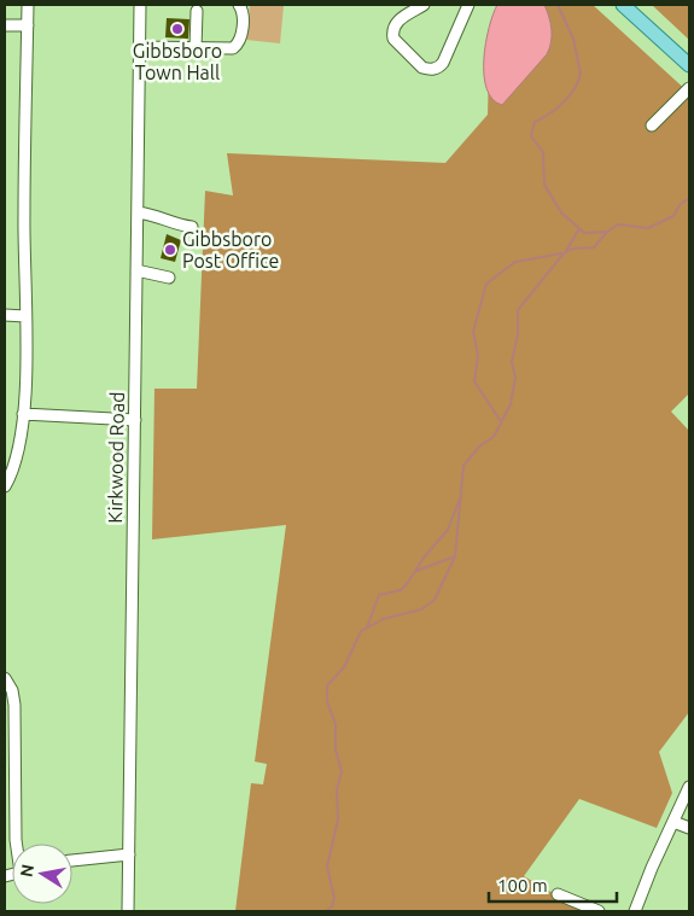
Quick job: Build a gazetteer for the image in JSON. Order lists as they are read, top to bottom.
{
  "streets": {
    "street": ["Kirkwood Road"]
  },
  "places": ["Gibbsboro Town Hall", "Gibbsboro Post Office"],
  "scale_bar": "100 m",
  "north": "left"
}
